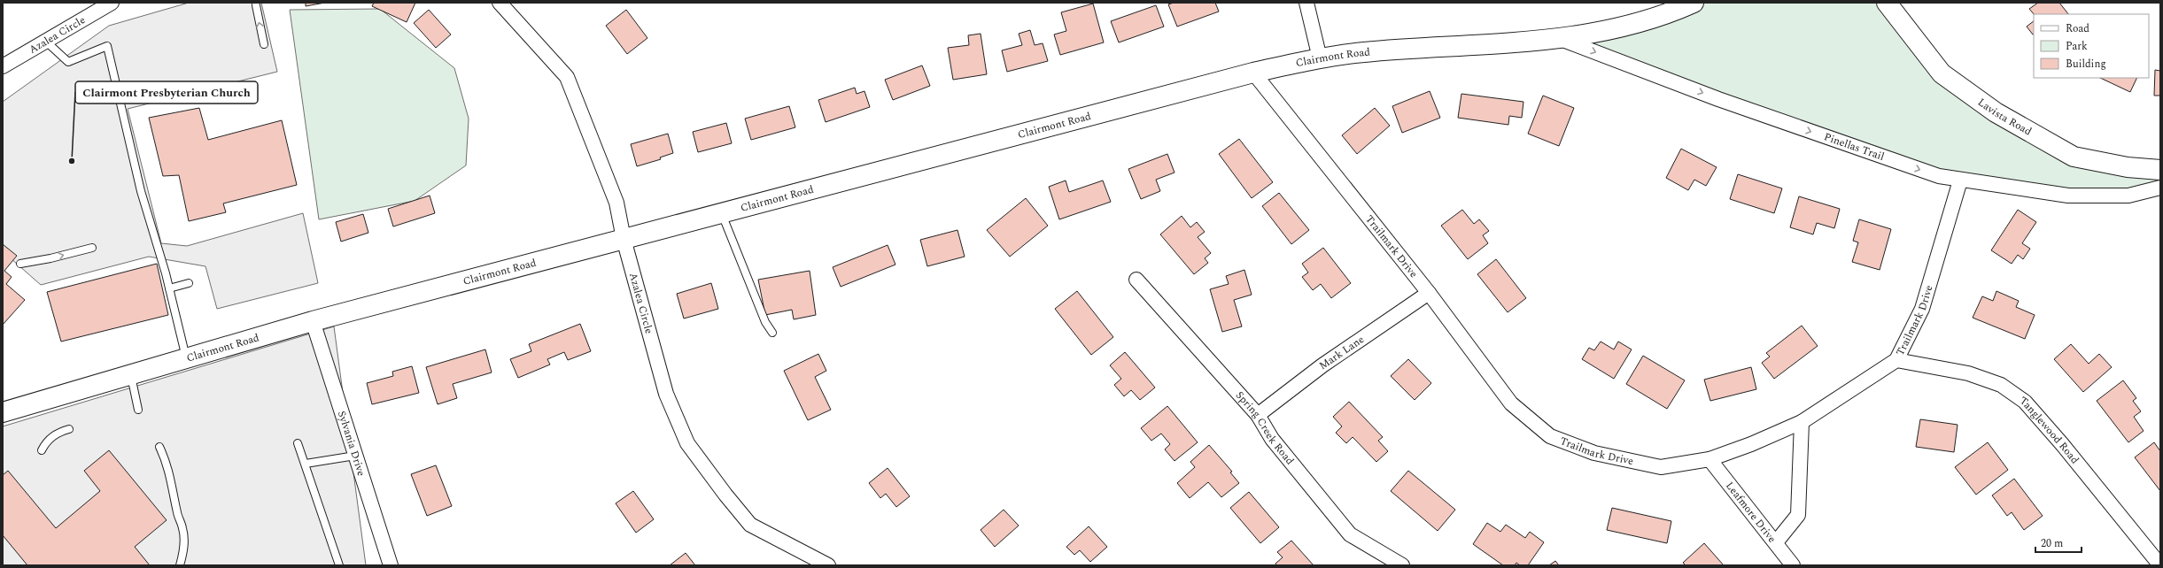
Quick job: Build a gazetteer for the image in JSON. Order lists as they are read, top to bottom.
{
  "streets": {
    "main road": ["Clairmont Road", "Lavista Road"],
    "street": [
      "Azalea Circle",
      "Pinellas Trail",
      "Trailmark Drive",
      "Mark Lane",
      "Spring Creek Road",
      "Tanglewood Road",
      "Sylvania Drive",
      "Leafmore Drive"
    ]
  },
  "crossings": [
    ["Azalea Circle", "Clairmont Road"],
    ["Clairmont Road", "Pinellas Trail"],
    ["Clairmont Road", "Trailmark Drive"],
    ["Clairmont Road", "Sylvania Drive"],
    ["Pinellas Trail", "Trailmark Drive"],
    ["Trailmark Drive", "Mark Lane"],
    ["Trailmark Drive", "Tanglewood Road"],
    ["Trailmark Drive", "Leafmore Drive"],
    ["Mark Lane", "Spring Creek Road"]
  ],
  "one_way": ["Pinellas Trail"],
  "places": ["Clairmont Presbyterian Church"],
  "legend": ["Road", "Park", "Building"],
  "scale_bar": "20 m"
}
